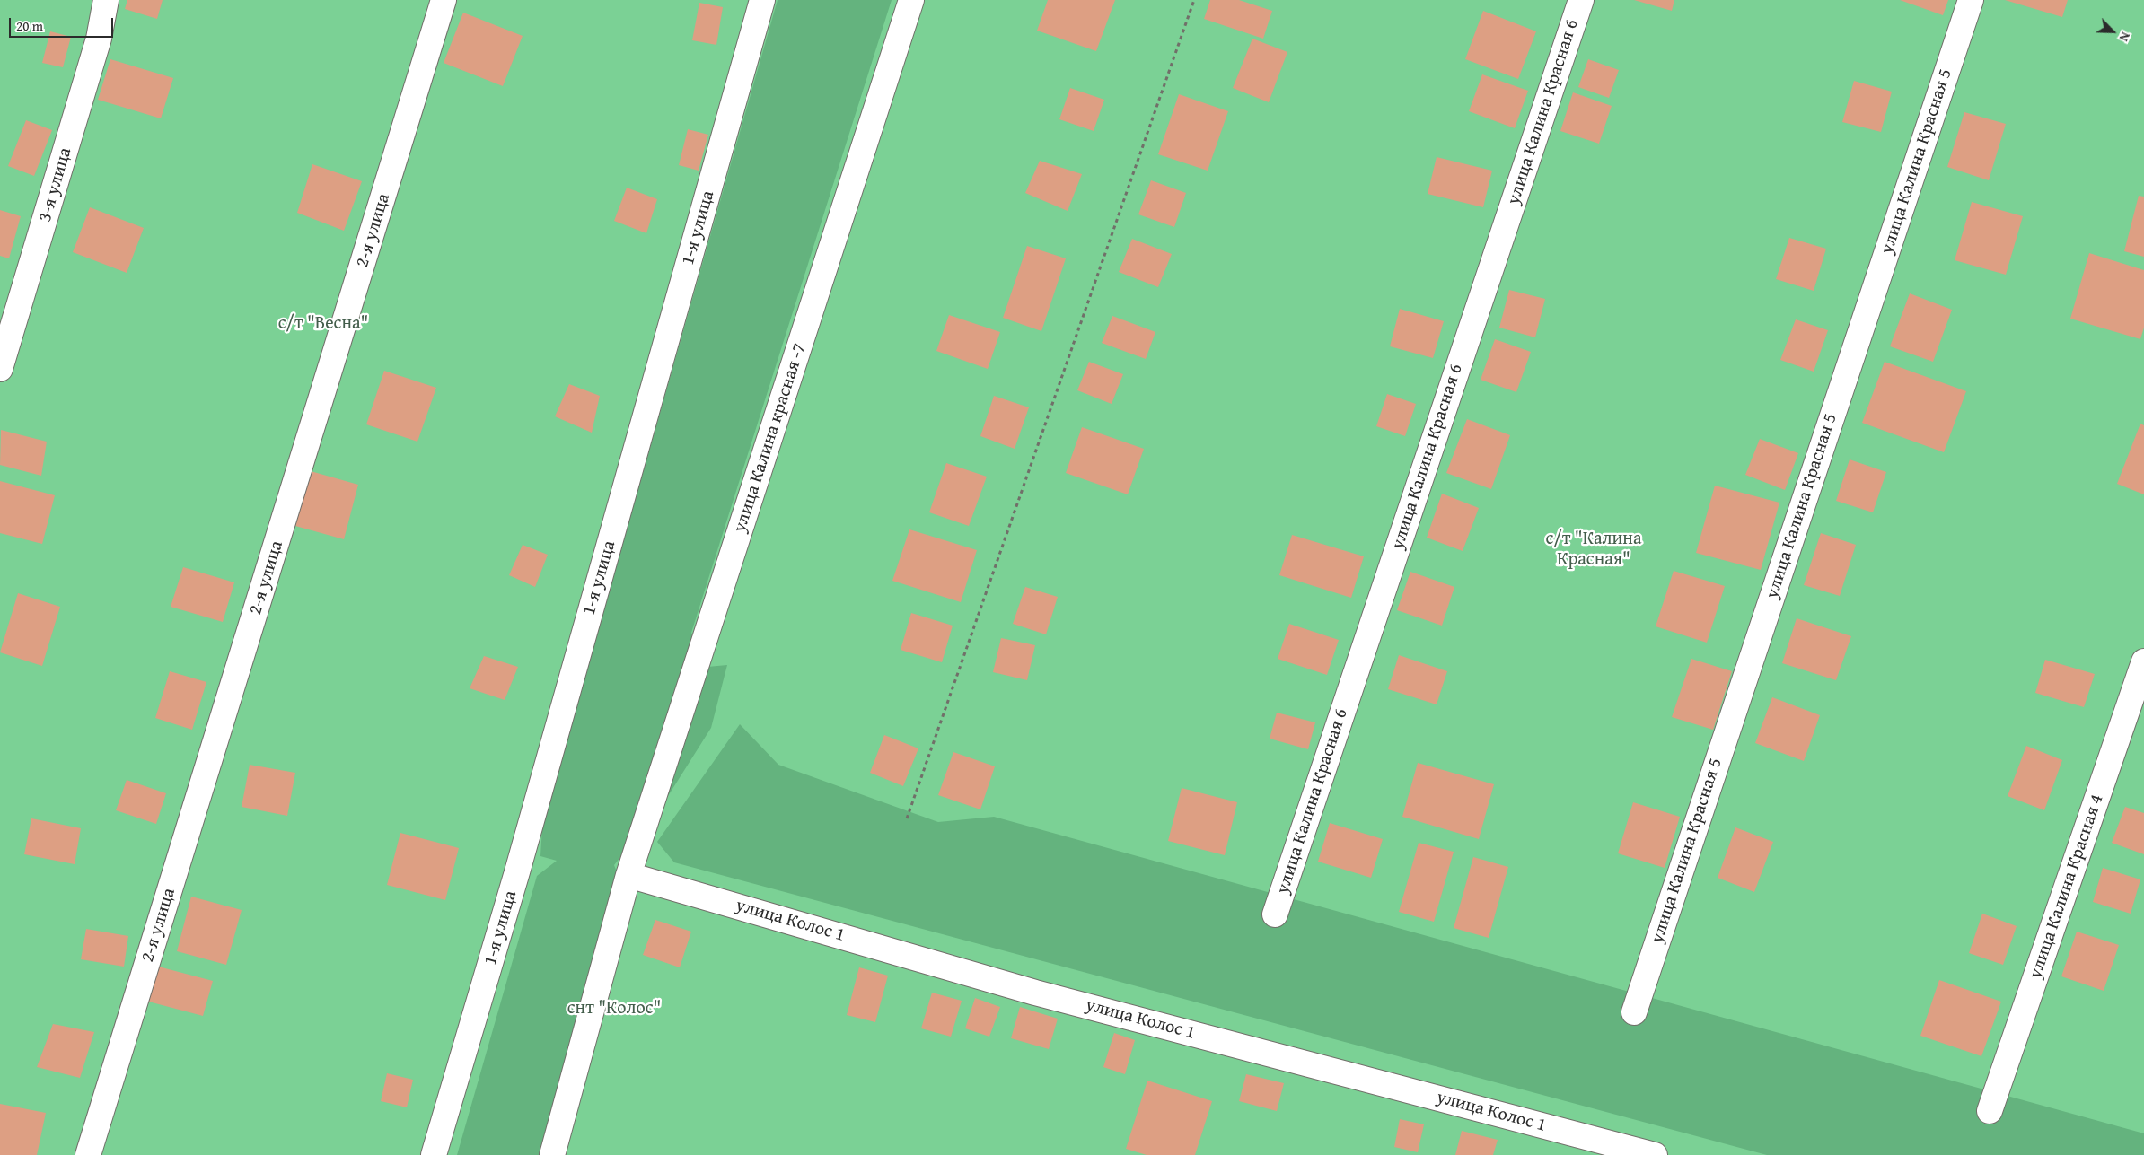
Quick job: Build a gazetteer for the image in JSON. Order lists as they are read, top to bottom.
{
  "streets": {
    "street": [
      "улица Калина Красная 6",
      "улица Калина Красная 5",
      "3-я улица",
      "1-я улица",
      "2-я улица",
      "улица Калина красная -7",
      "улица Калина Красная 4",
      "улица Колос 1"
    ]
  },
  "crossings": [
    ["улица Калина красная -7", "улица Колос 1"]
  ],
  "parks": ["с/т \"Весна\"", "с/т \"Калина Красная\"", "снт \"Колос\""],
  "scale_bar": "20 m",
  "north": "bottom right"
}
